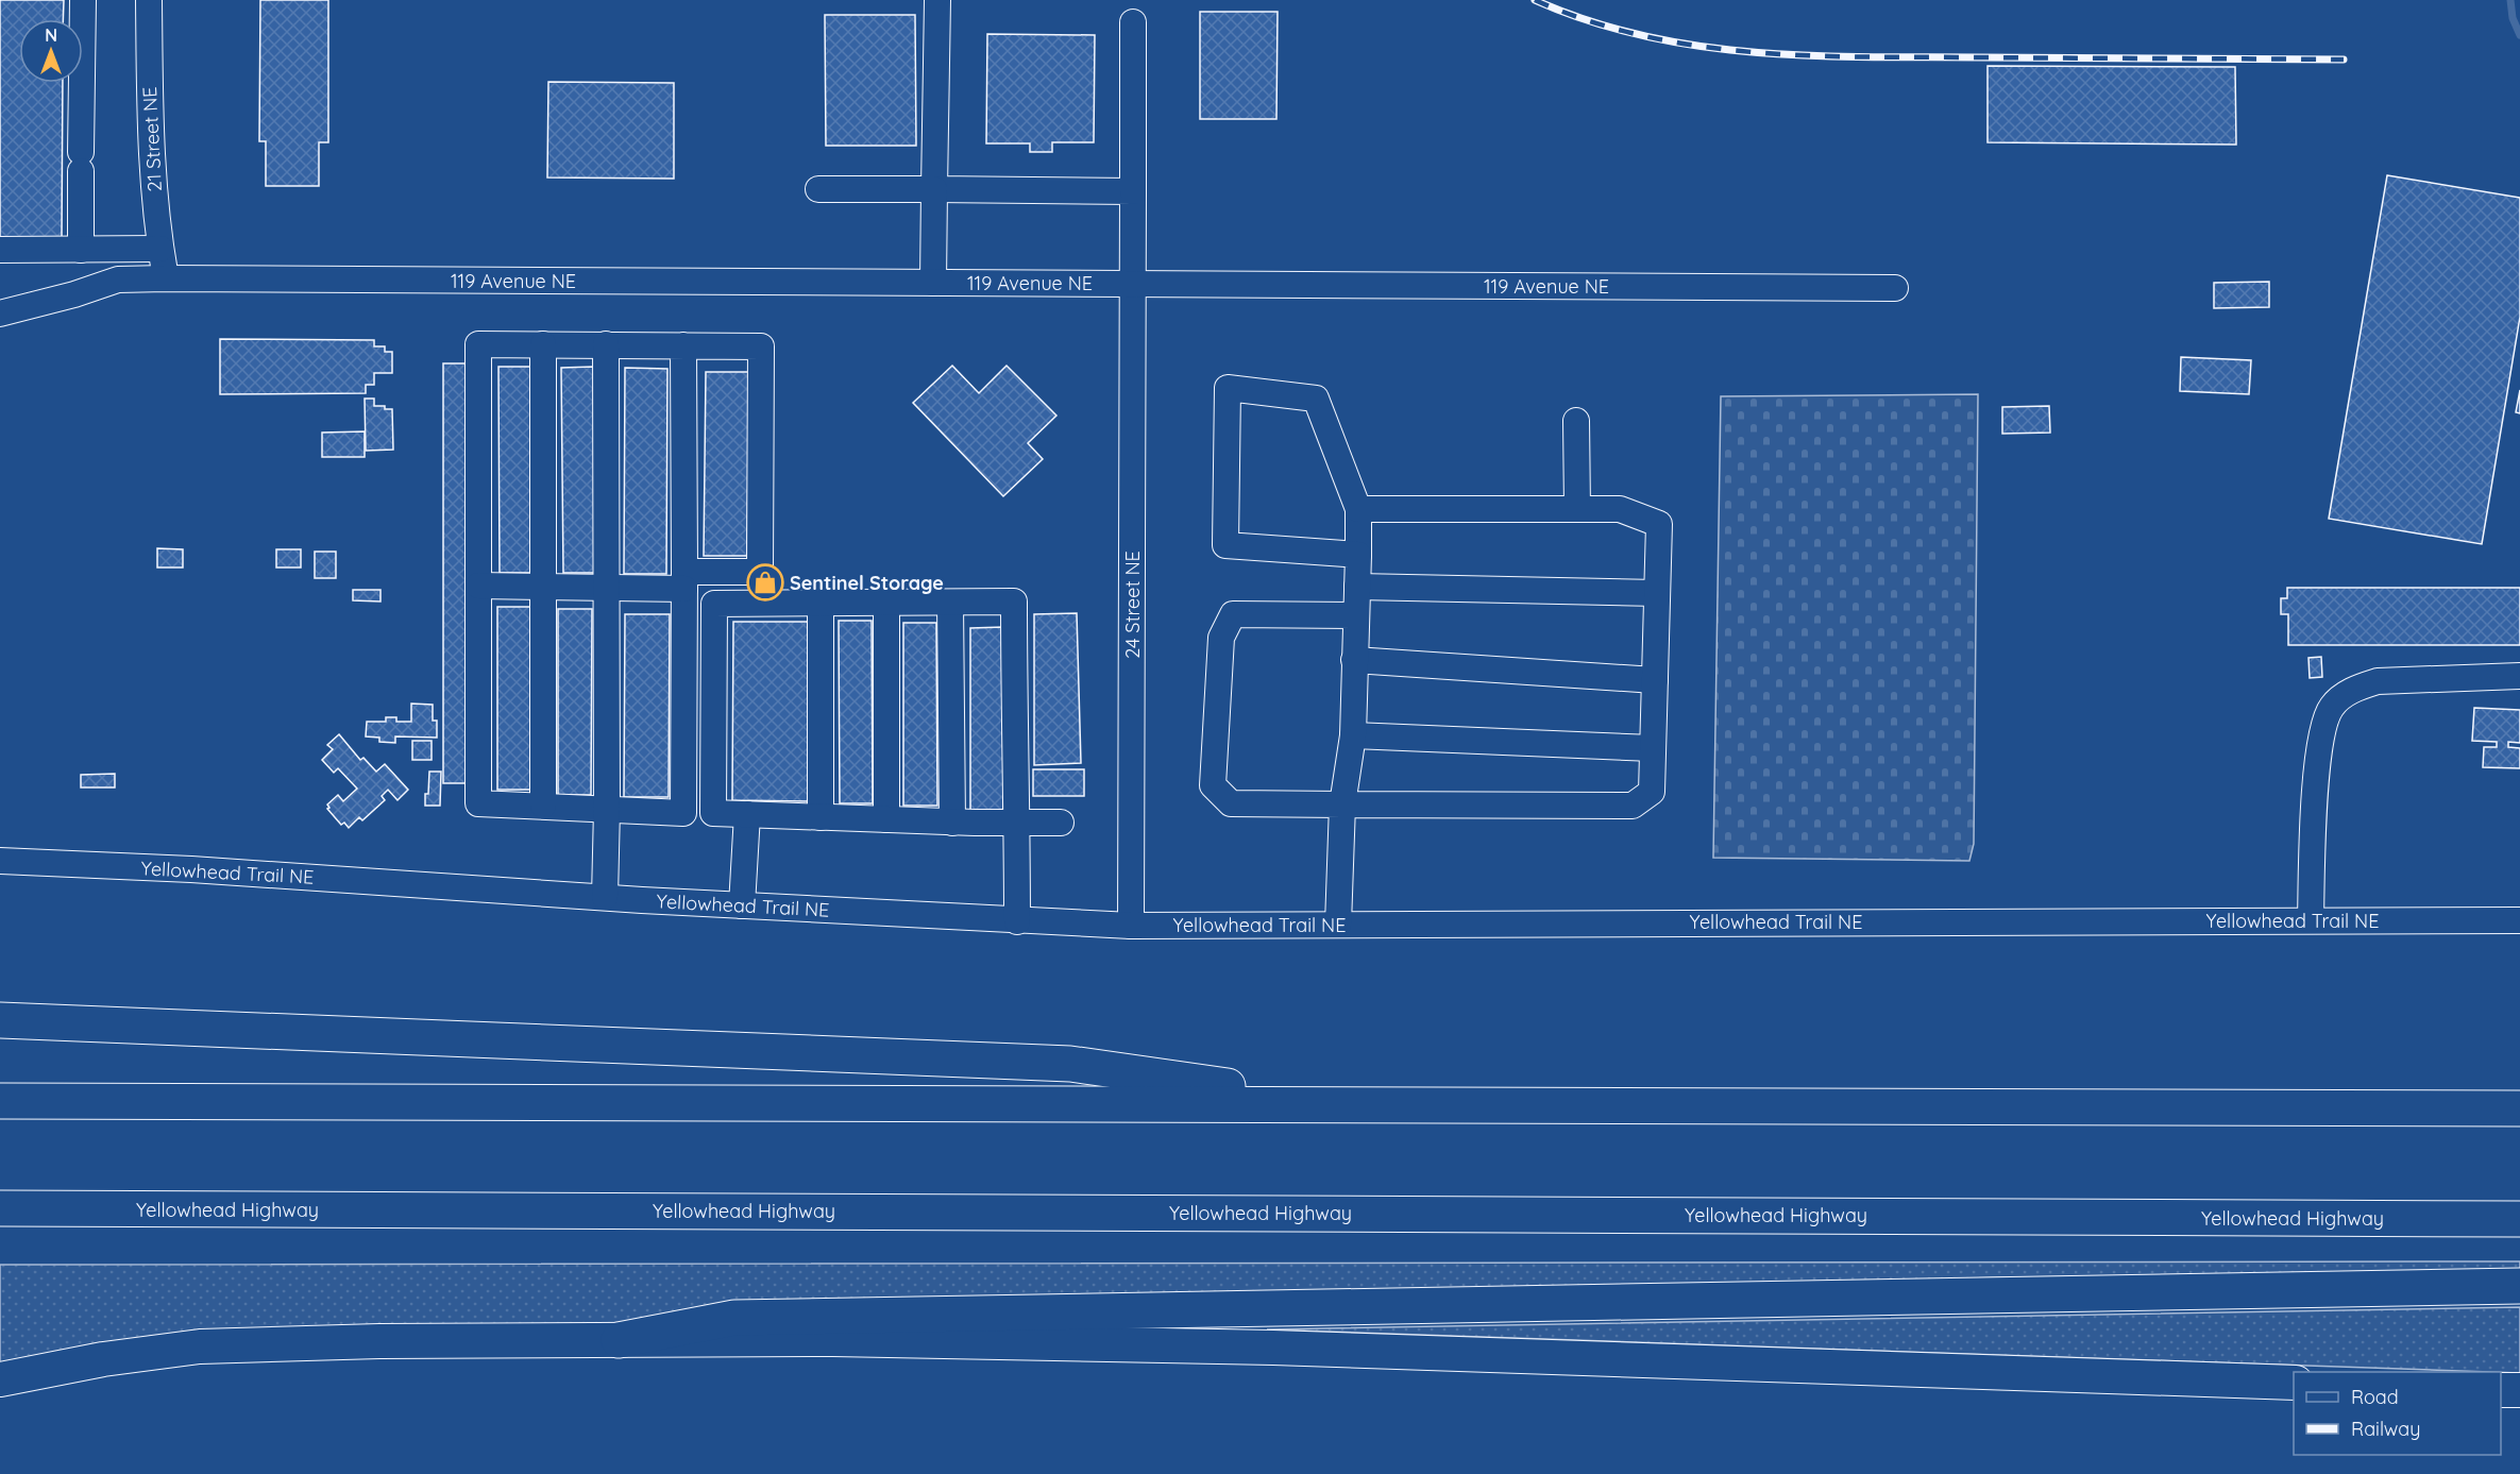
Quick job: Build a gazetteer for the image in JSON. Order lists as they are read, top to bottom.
{
  "streets": {
    "highway": ["Yellowhead Highway"],
    "street": [
      "21 Street NE",
      "119 Avenue NE",
      "24 Street NE",
      "Yellowhead Trail NE"
    ]
  },
  "crossings": [
    ["21 Street NE", "119 Avenue NE"],
    ["119 Avenue NE", "24 Street NE"],
    ["24 Street NE", "Yellowhead Trail NE"]
  ],
  "places": {
    "shop": ["Sentinel Storage"]
  },
  "legend": ["Road", "Railway"],
  "north": "top"
}
